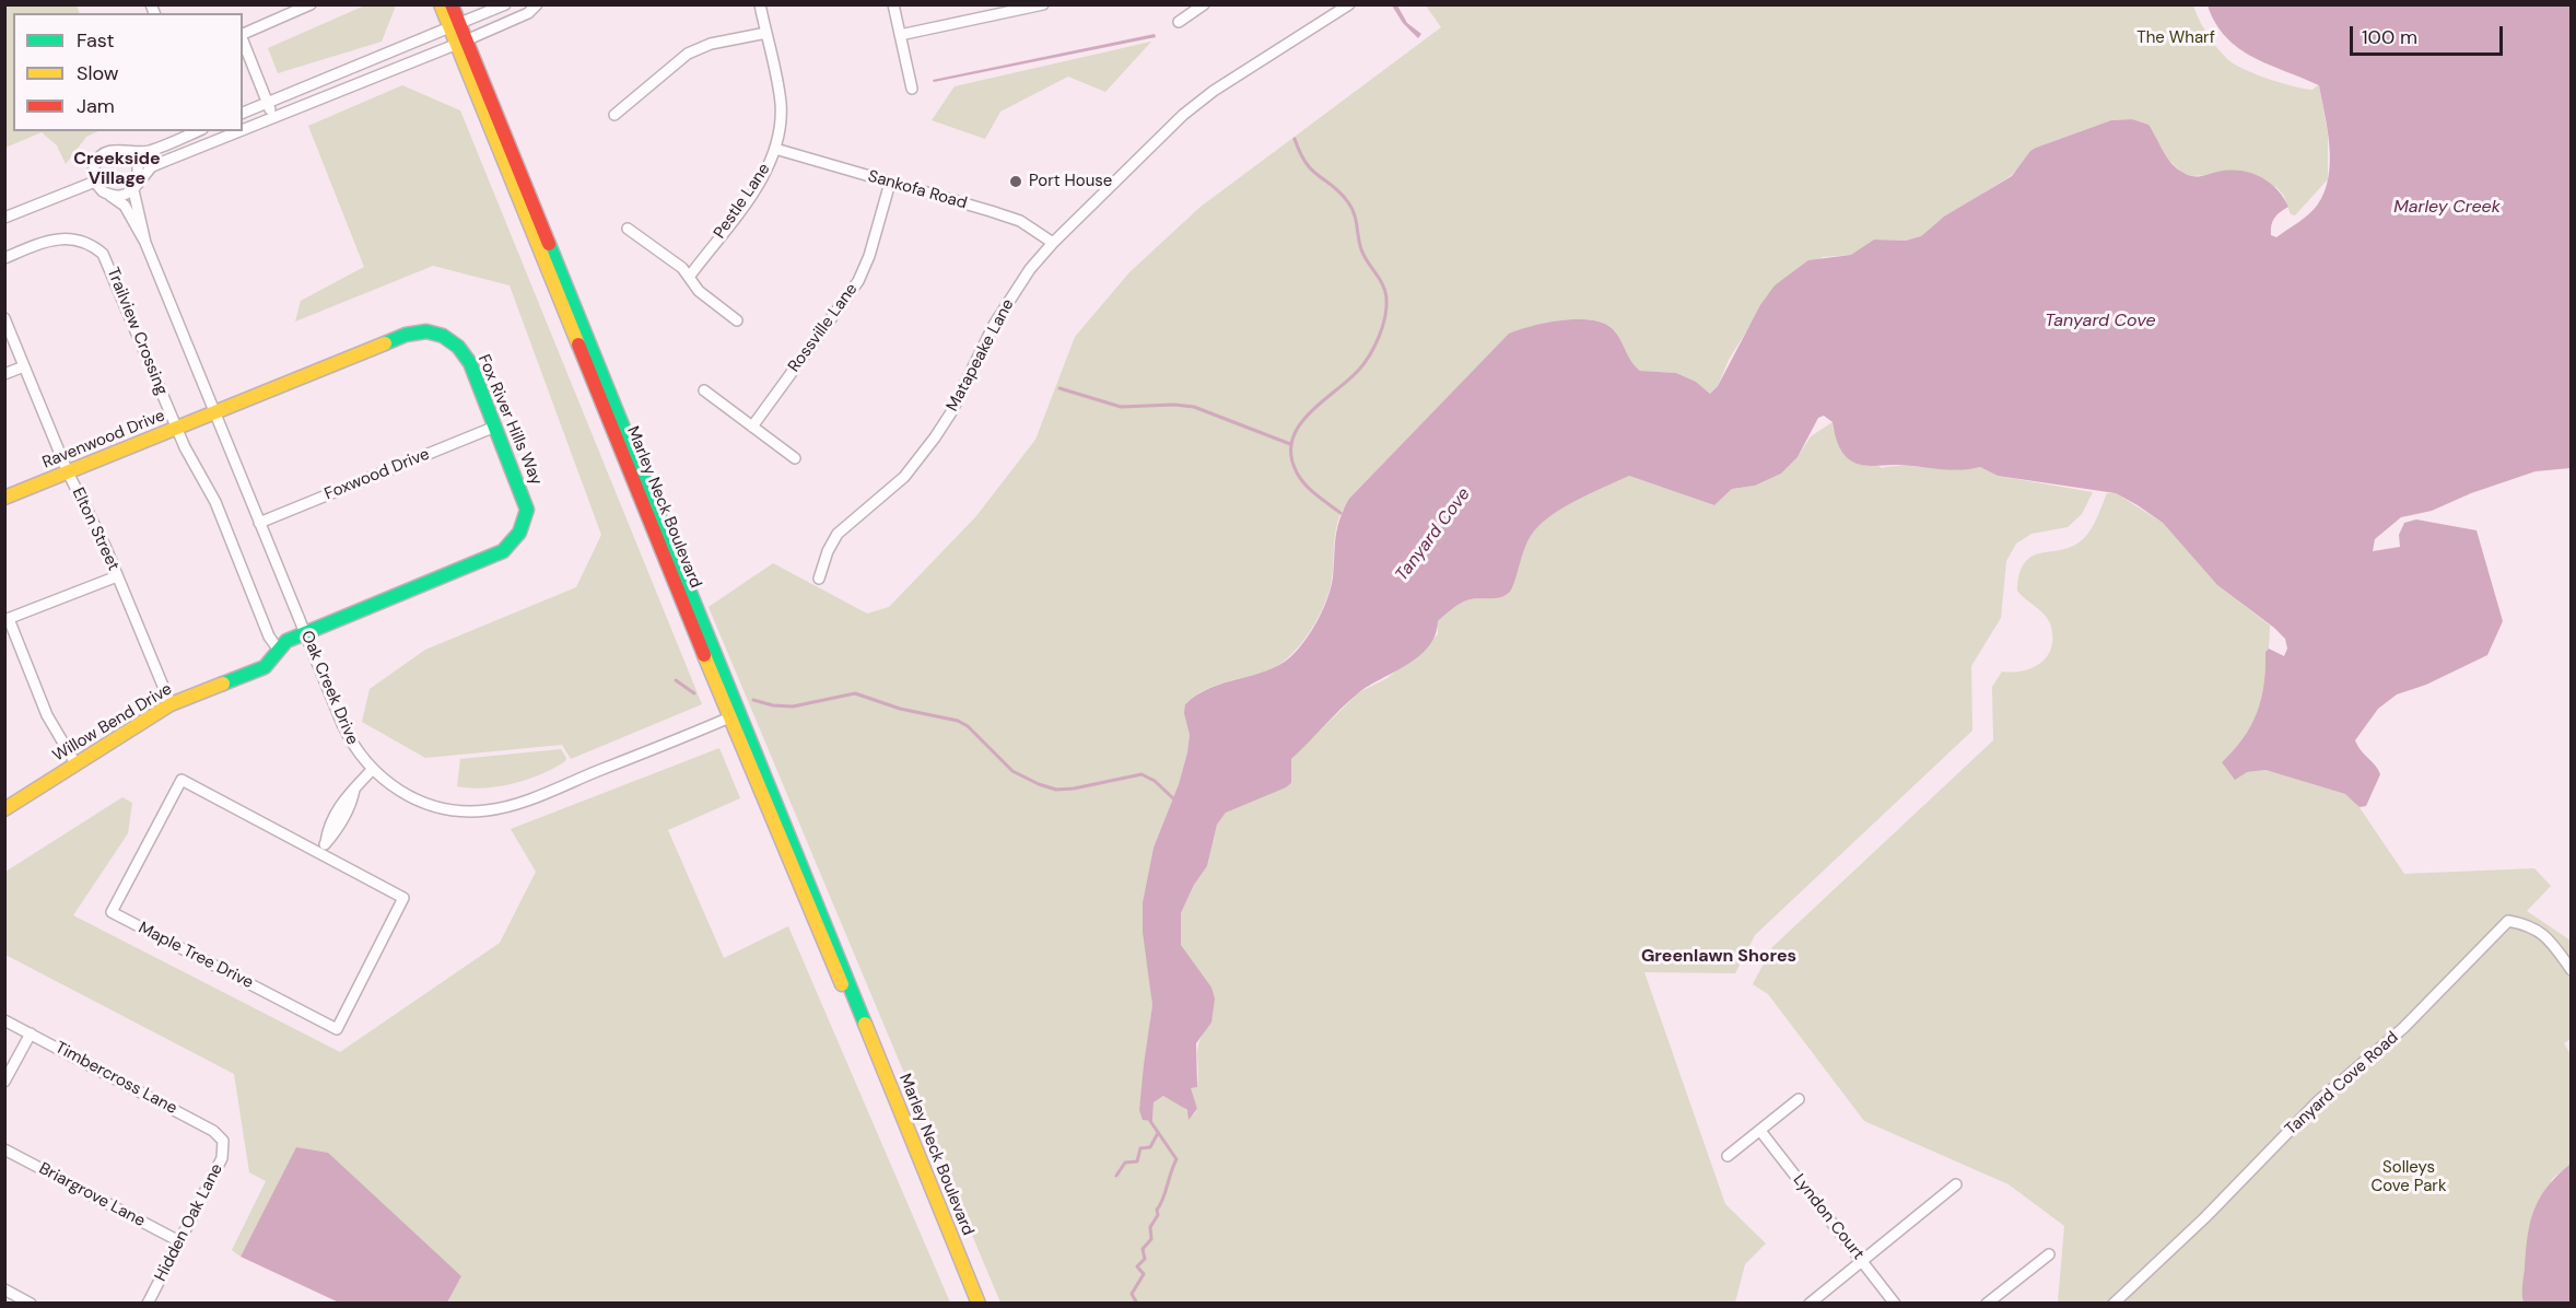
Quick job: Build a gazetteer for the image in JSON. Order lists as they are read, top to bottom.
{
  "streets": {
    "main road": [
      "Fox River Hills Way",
      "Ravenwood Drive",
      "Marley Neck Boulevard",
      "Willow Bend Drive"
    ],
    "street": [
      "Sankofa Road",
      "Pestle Lane",
      "Rossville Lane",
      "Trailview Crossing",
      "Matapeake Lane",
      "Foxwood Drive",
      "Elton Street",
      "Oak Creek Drive",
      "Maple Tree Drive",
      "Timbercross Lane",
      "Tanyard Cove Road",
      "Briargrove Lane",
      "Lyndon Court",
      "Hidden Oak Lane"
    ]
  },
  "crossings": [
    ["Sankofa Road", "Pestle Lane"],
    ["Sankofa Road", "Rossville Lane"],
    ["Sankofa Road", "Matapeake Lane"],
    ["Trailview Crossing", "Ravenwood Drive"],
    ["Trailview Crossing", "Willow Bend Drive"],
    ["Fox River Hills Way", "Ravenwood Drive"],
    ["Fox River Hills Way", "Foxwood Drive"],
    ["Fox River Hills Way", "Oak Creek Drive"],
    ["Fox River Hills Way", "Willow Bend Drive"],
    ["Ravenwood Drive", "Elton Street"],
    ["Ravenwood Drive", "Oak Creek Drive"],
    ["Foxwood Drive", "Oak Creek Drive"],
    ["Marley Neck Boulevard", "Oak Creek Drive"],
    ["Elton Street", "Willow Bend Drive"],
    ["Oak Creek Drive", "Willow Bend Drive"],
    ["Timbercross Lane", "Hidden Oak Lane"],
    ["Briargrove Lane", "Hidden Oak Lane"]
  ],
  "districts": ["Creekside Village", "Greenlawn Shores"],
  "water": ["Marley Creek", "Tanyard Cove"],
  "parks": ["The Wharf", "Solleys Cove Park"],
  "places": ["Port House"],
  "legend": ["Fast", "Slow", "Jam"],
  "scale_bar": "100 m"
}
